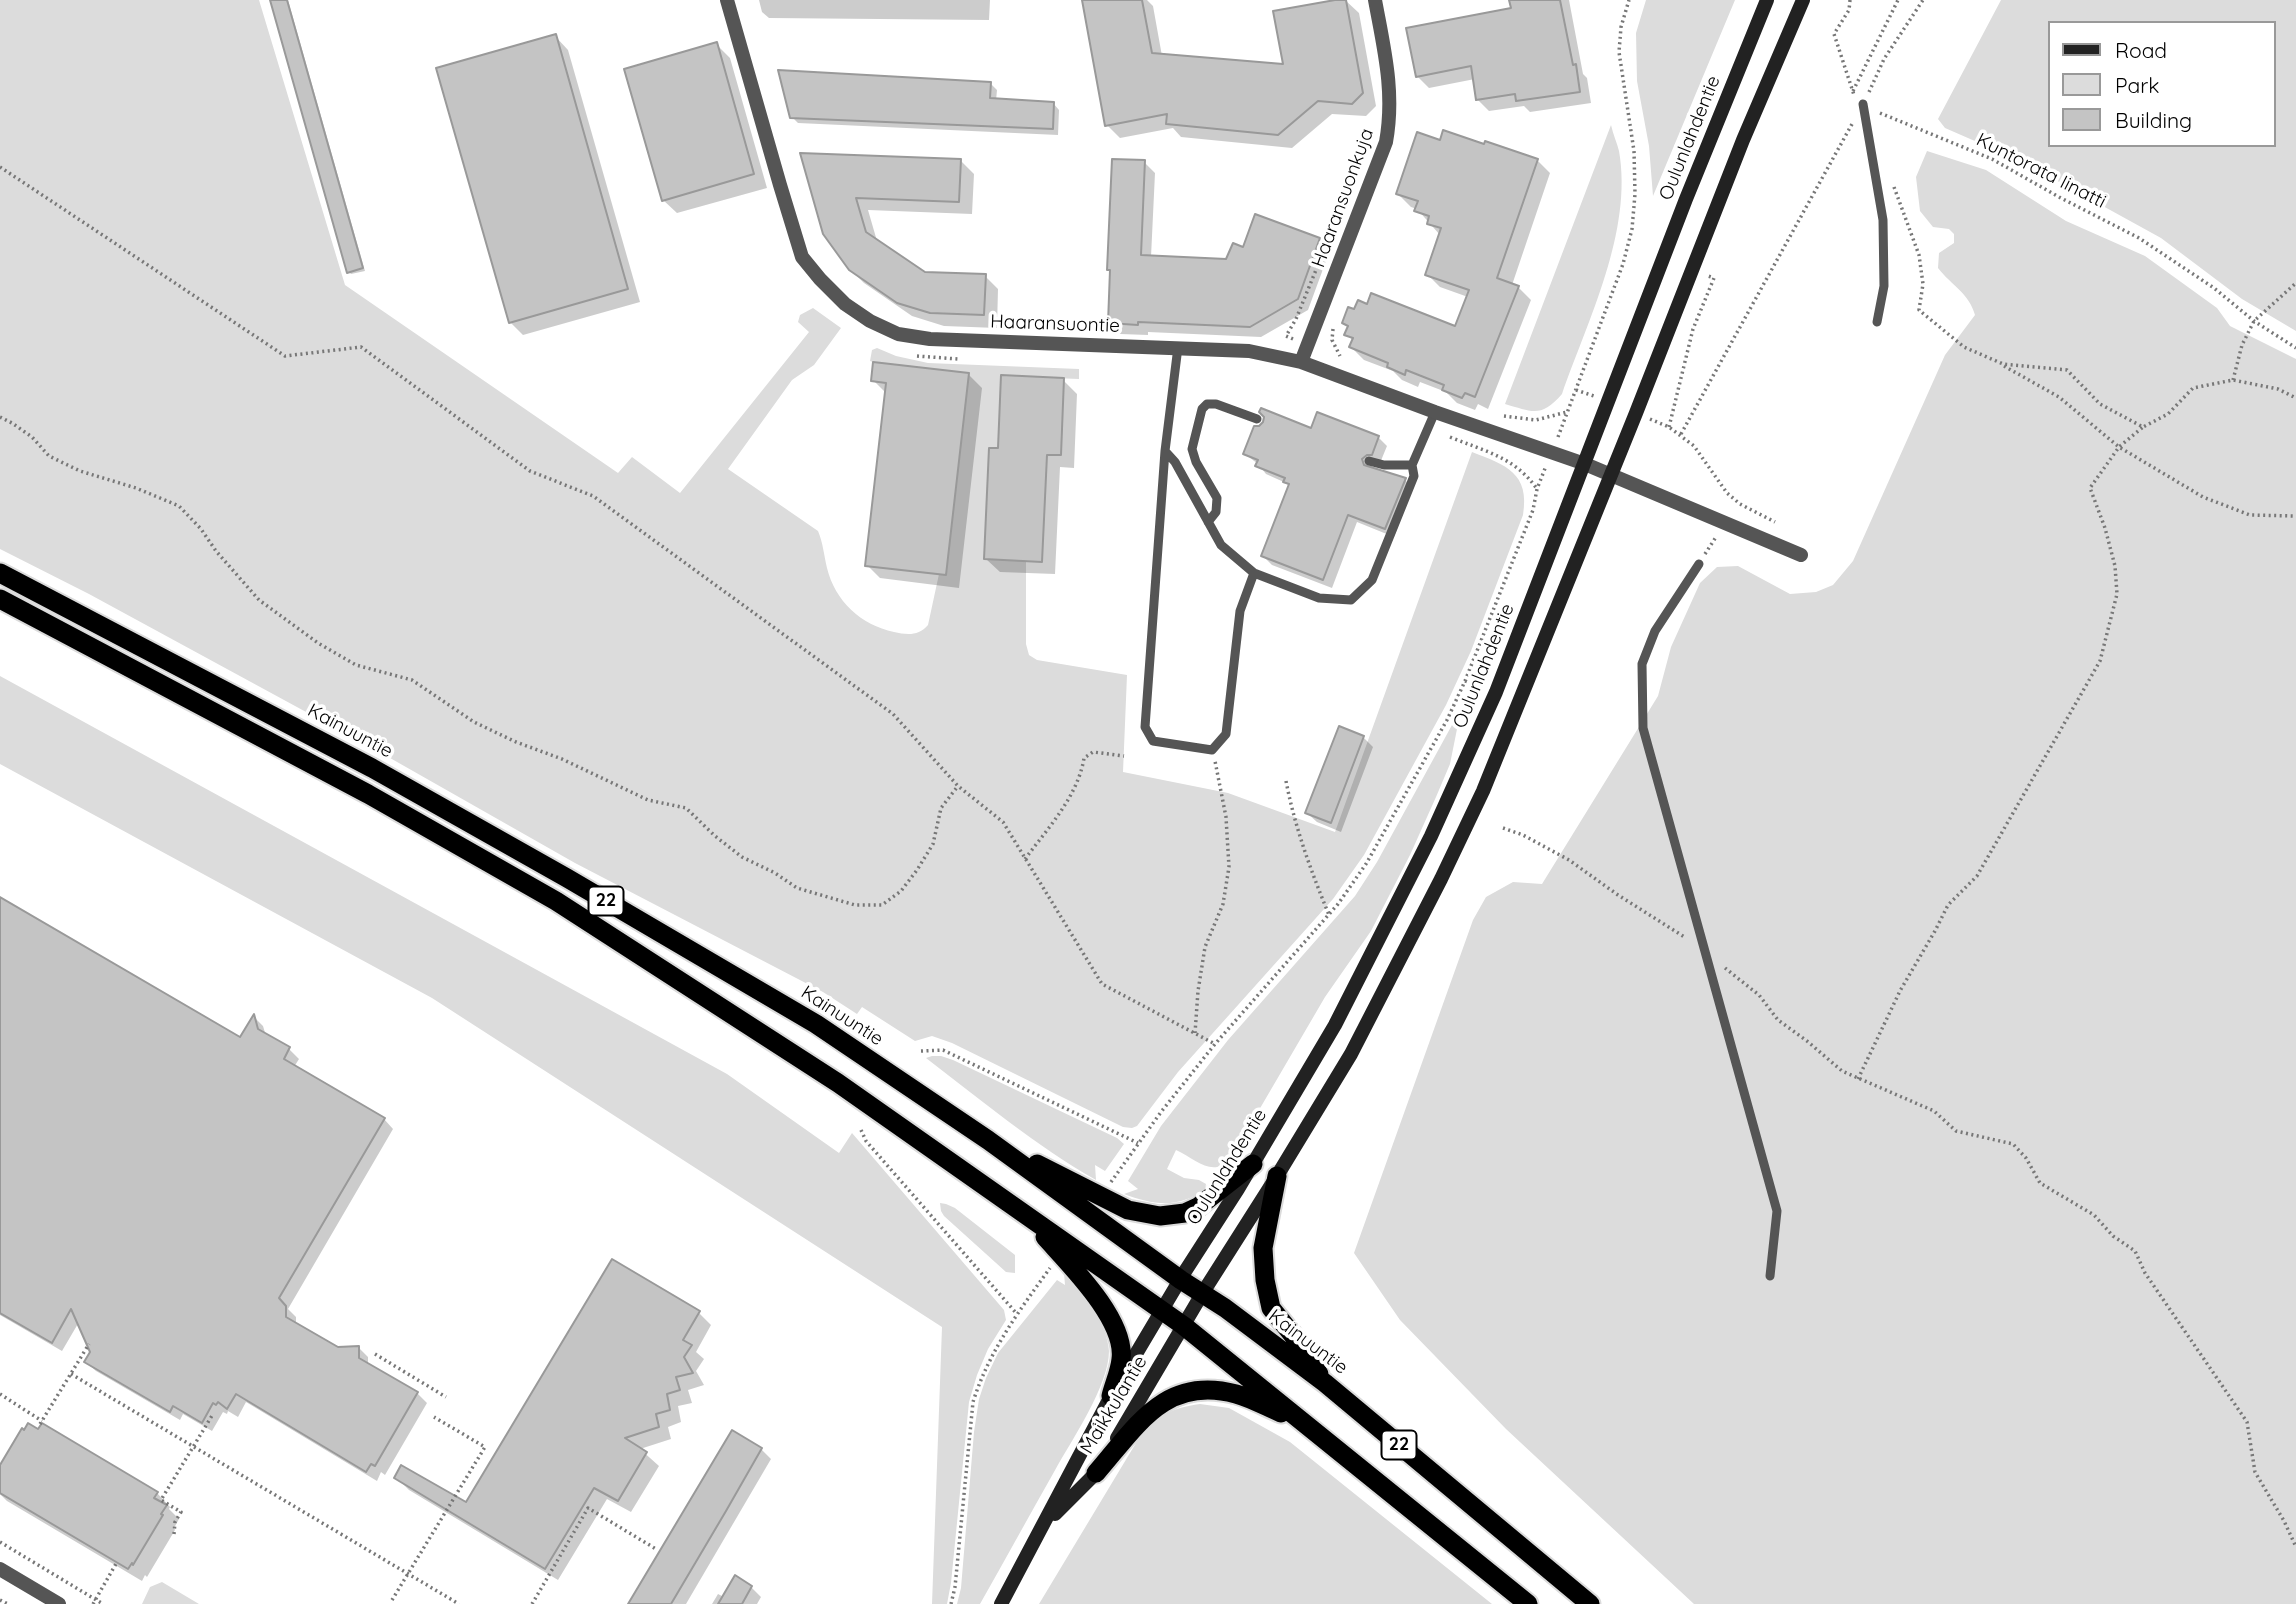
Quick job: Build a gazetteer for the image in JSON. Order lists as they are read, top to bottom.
{
  "streets": {
    "highway": ["Kainuuntie", "22"],
    "main road": ["Oulunlahdentie", "Maikkulantie"],
    "street": ["Haaransuonkuja", "Haaransuontie"],
    "path": ["Kuntorata Iinatti"]
  },
  "crossings": [
    ["Oulunlahdentie", "Haaransuontie"],
    ["Oulunlahdentie", "Kainuuntie"],
    ["Oulunlahdentie", "22"],
    ["Oulunlahdentie", "Maikkulantie"],
    ["Haaransuonkuja", "Haaransuontie"],
    ["Kainuuntie", "Maikkulantie"],
    ["22", "Maikkulantie"]
  ],
  "legend": ["Road", "Park", "Building"]
}
